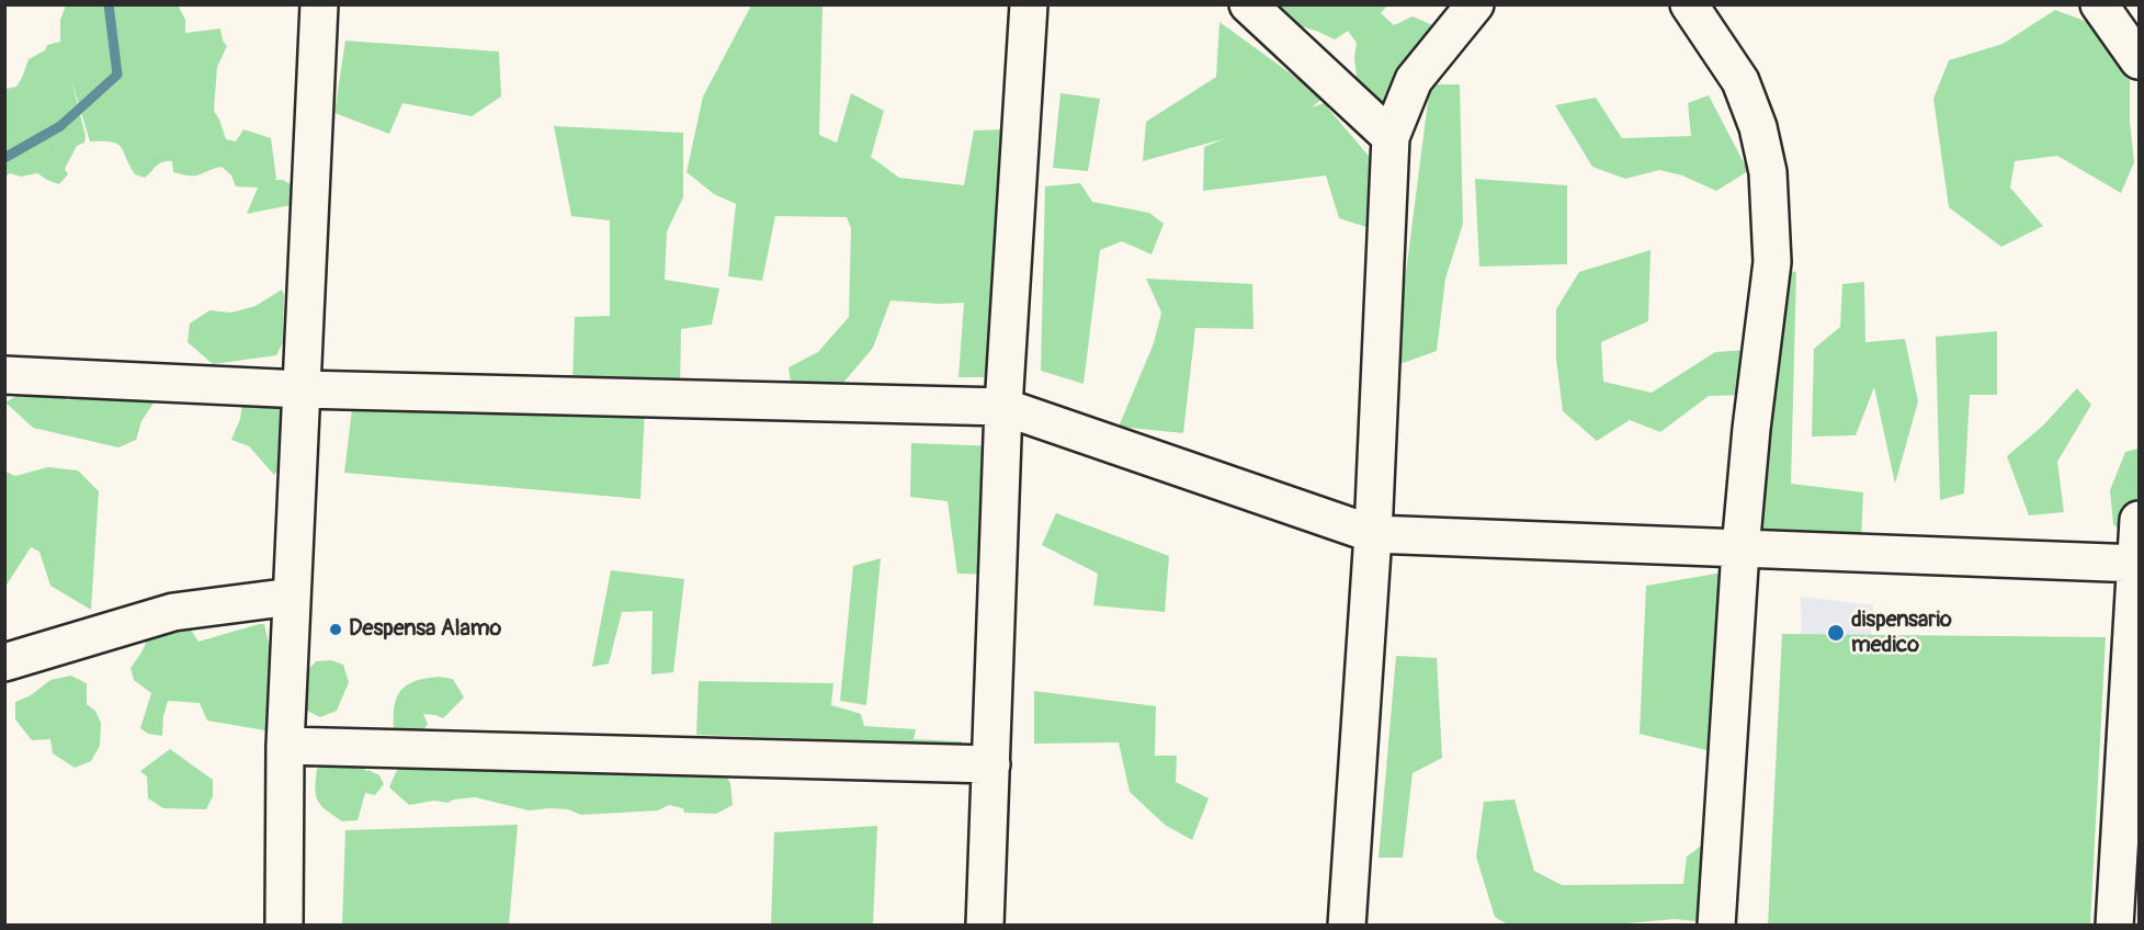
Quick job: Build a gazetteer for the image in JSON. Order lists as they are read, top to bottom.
{
  "places": ["Despensa Alamo", "dispensario medico"]
}
